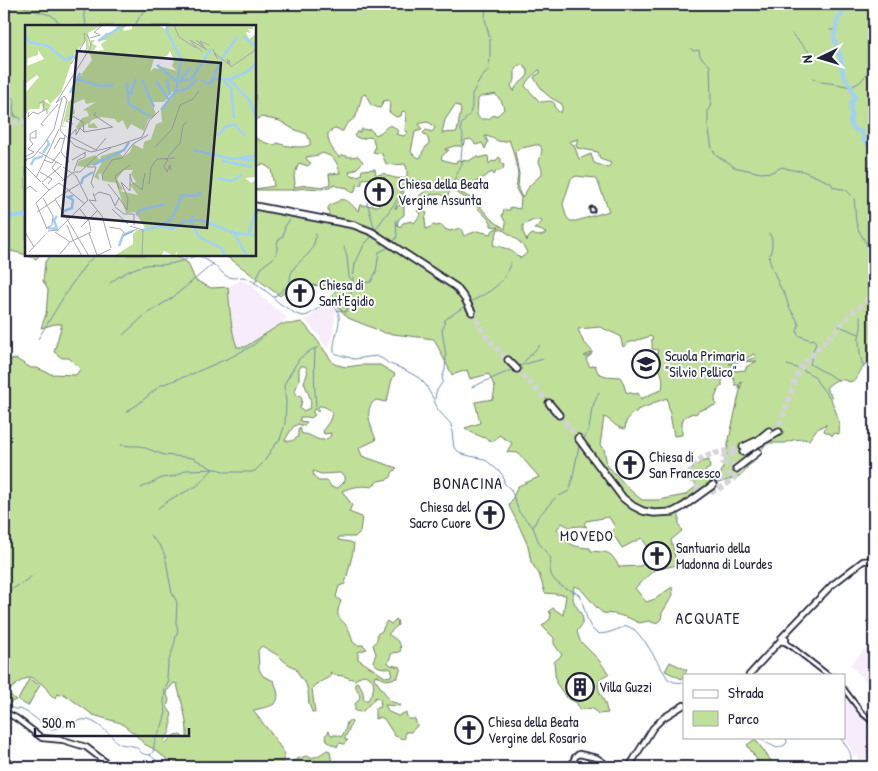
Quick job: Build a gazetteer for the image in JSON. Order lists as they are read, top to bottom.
{
  "districts": ["BONACINA", "MOVEDO", "ACQUATE"],
  "places": {
    "church": [
      "Chiesa della Beata Vergine Assunta",
      "Chiesa di Sant'Egidio",
      "Chiesa di San Francesco",
      "Chiesa del Sacro Cuore",
      "Santuario della Madonna di Lourdes",
      "Chiesa della Beata Vergine del Rosario"
    ],
    "school or university": ["Scuola Primaria \"Silvio Pellico\""],
    "building": ["Villa Guzzi"]
  },
  "legend": ["Strada", "Parco"],
  "scale_bar": "500 m",
  "north": "left"
}
